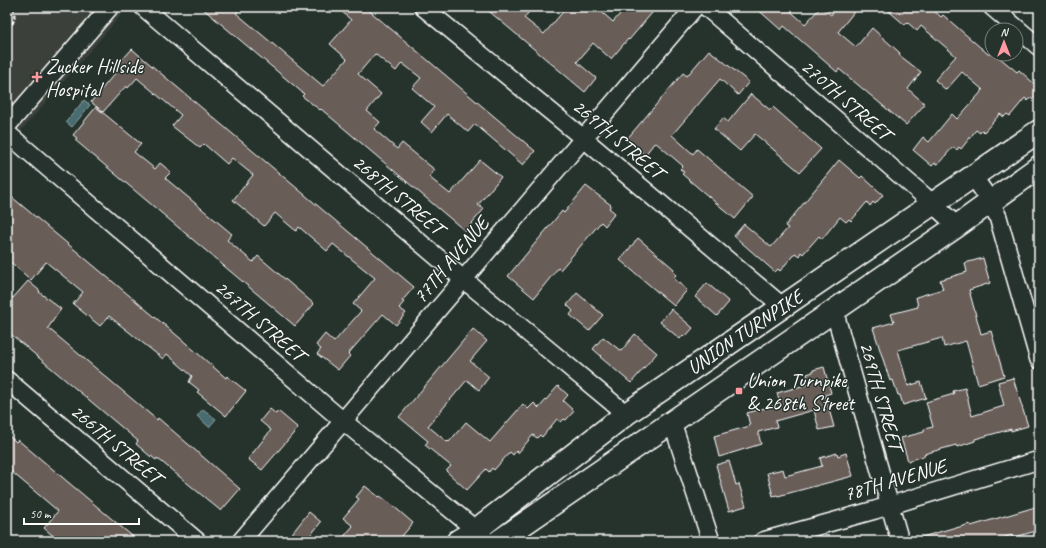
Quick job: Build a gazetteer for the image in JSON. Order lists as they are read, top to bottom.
{
  "streets": {
    "main road": ["UNION TURNPIKE"],
    "street": [
      "270TH STREET",
      "269TH STREET",
      "268TH STREET",
      "77TH AVENUE",
      "267TH STREET",
      "266TH STREET",
      "78TH AVENUE"
    ]
  },
  "crossings": [
    ["270TH STREET", "UNION TURNPIKE"],
    ["269TH STREET", "77TH AVENUE"],
    ["269TH STREET", "UNION TURNPIKE"],
    ["269TH STREET", "78TH AVENUE"],
    ["268TH STREET", "77TH AVENUE"],
    ["268TH STREET", "UNION TURNPIKE"],
    ["77TH AVENUE", "267TH STREET"],
    ["267TH STREET", "UNION TURNPIKE"]
  ],
  "places": {
    "health": ["Zucker Hillside Hospital"],
    "transit": ["Union Turnpike & 268th Street"]
  },
  "scale_bar": "50 m",
  "north": "top"
}
